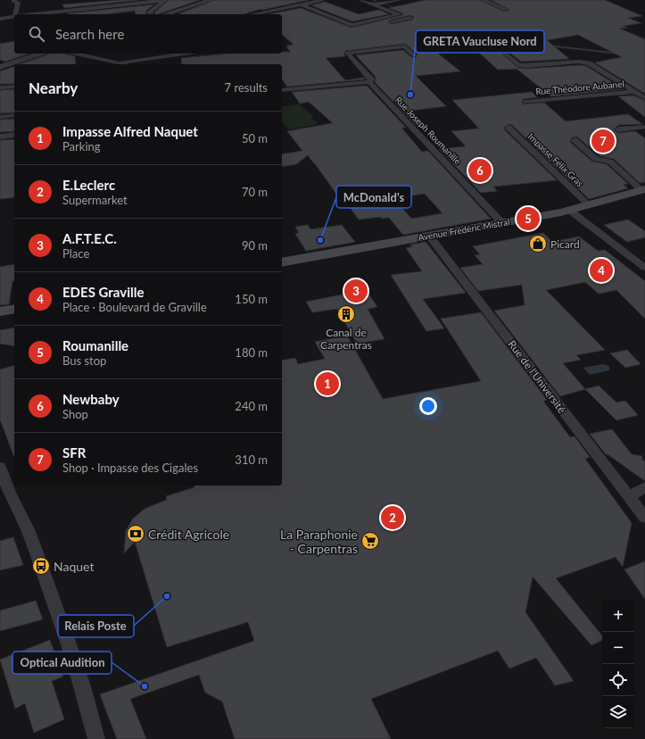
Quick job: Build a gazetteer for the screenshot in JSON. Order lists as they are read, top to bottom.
{
  "streets": {
    "main road": ["Avenue Frédéric Mistral"],
    "street": [
      "Rue Théodore Aubanel",
      "Rue Joseph Roumanille",
      "Impasse Félix Gras",
      "Rue de l'Université"
    ]
  },
  "crossings": [
    ["Rue Joseph Roumanille", "Avenue Frédéric Mistral"],
    ["Impasse Félix Gras", "Avenue Frédéric Mistral"],
    ["Avenue Frédéric Mistral", "Rue de l'Université"]
  ],
  "places": {
    "other": [
      "GRETA Vaucluse Nord",
      "McDonald's",
      "Relais Poste",
      "Optical Audition"
    ],
    "shop": ["Picard"],
    "building": ["Canal de Carpentras"],
    "bank": ["Crédit Agricole"],
    "supermarket": ["La Paraphonie - Carpentras"],
    "bus stop": ["Naquet"]
  },
  "page": {
    "search": "Search here",
    "heading": ["Nearby", "7 results"],
    "list": [
      {
        "mark": "1",
        "name": "Impasse Alfred Naquet",
        "note": "Parking",
        "value": "50 m"
      },
      {
        "mark": "2",
        "name": "E.Leclerc",
        "note": "Supermarket",
        "value": "70 m"
      },
      {
        "mark": "3",
        "name": "A.F.T.E.C.",
        "note": "Place",
        "value": "90 m"
      },
      {
        "mark": "4",
        "name": "EDES Graville",
        "note": "Place · Boulevard de Graville",
        "value": "150 m"
      },
      {
        "mark": "5",
        "name": "Roumanille",
        "note": "Bus stop",
        "value": "180 m"
      },
      {
        "mark": "6",
        "name": "Newbaby",
        "note": "Shop",
        "value": "240 m"
      },
      {
        "mark": "7",
        "name": "SFR",
        "note": "Shop · Impasse des Cigales",
        "value": "310 m"
      }
    ],
    "pins": [
      "7",
      "6",
      "5",
      "4",
      "3",
      "1",
      "2"
    ],
    "map_buttons": ["+", "−"]
  }
}
